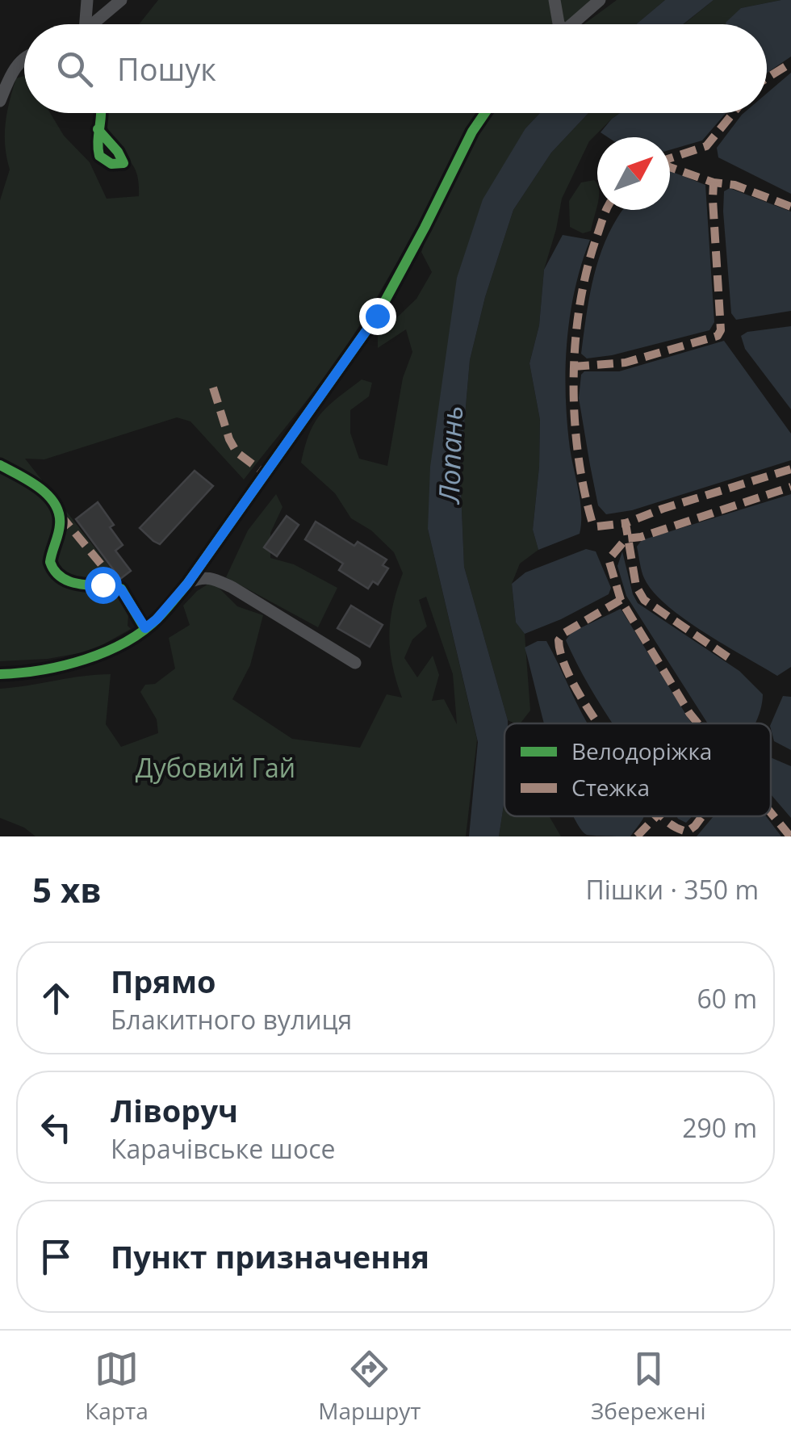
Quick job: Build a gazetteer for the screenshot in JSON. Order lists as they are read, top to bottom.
{
  "water": ["Лопань"],
  "parks": ["Дубовий Гай"],
  "legend": ["Велодоріжка", "Стежка"],
  "north": "top right",
  "page": {
    "search": "Пошук",
    "heading": ["5 хв", "Пішки · 350 m"],
    "list": [
      ["Прямо", "Блакитного вулиця", "60 m"],
      ["Ліворуч", "Карачівське шосе", "290 m"],
      "Пункт призначення"
    ],
    "nav": ["Карта", "Маршрут", "Збережені"]
  }
}
